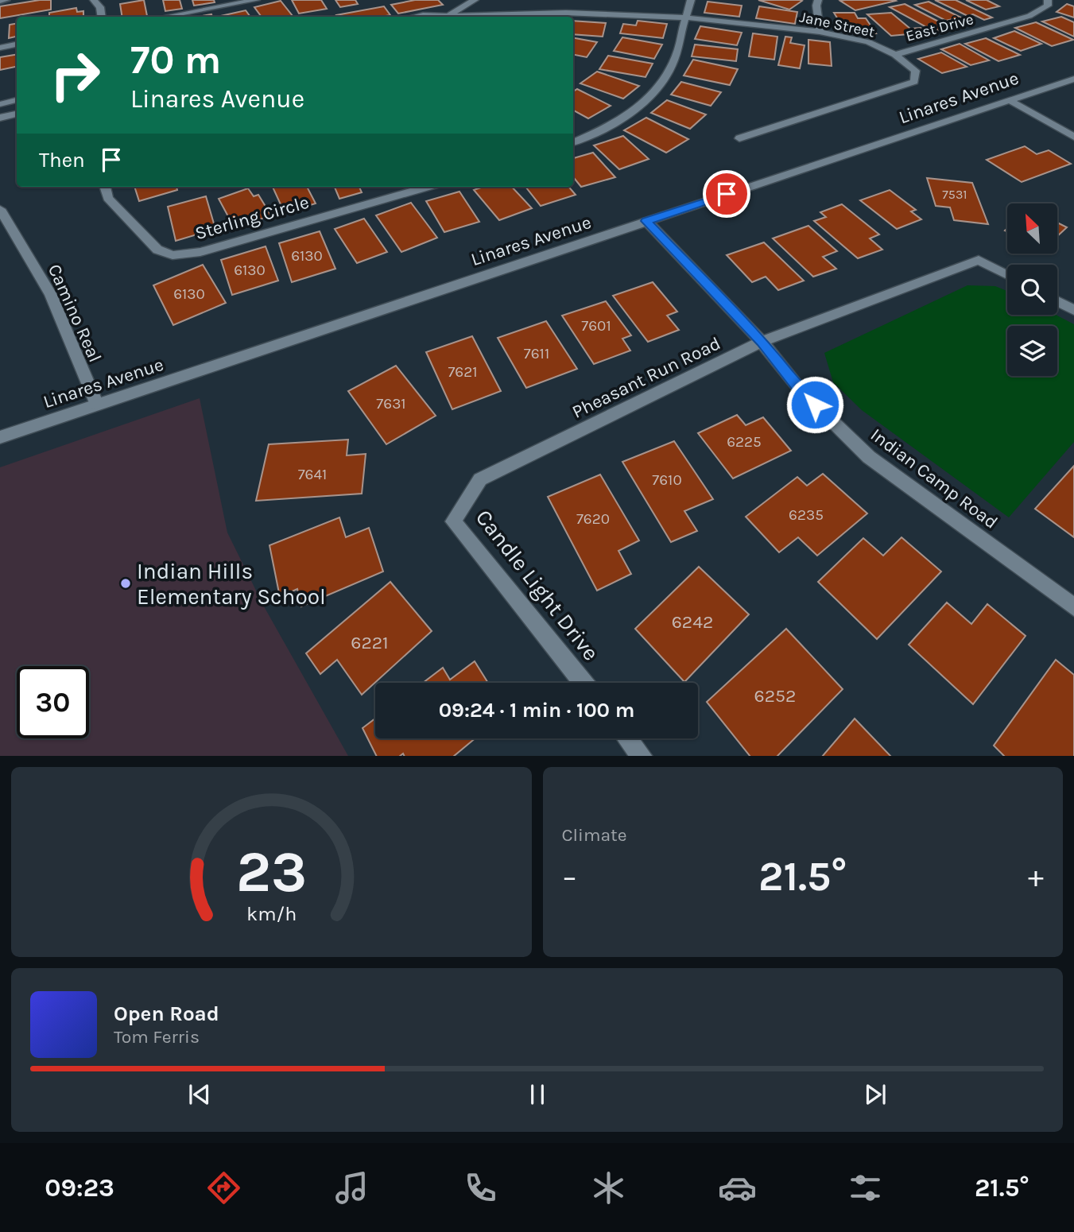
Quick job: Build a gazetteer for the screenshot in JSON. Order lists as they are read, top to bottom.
{
  "streets": {
    "street": [
      "Jane Street",
      "East Drive",
      "Linares Avenue",
      "Sterling Circle",
      "Camino Real",
      "Pheasant Run Road",
      "Indian Camp Road",
      "Candle Light Drive"
    ]
  },
  "crossings": [
    ["Jane Street", "East Drive"],
    ["Linares Avenue", "Camino Real"],
    ["Linares Avenue", "Indian Camp Road"],
    ["Pheasant Run Road", "Indian Camp Road"],
    ["Pheasant Run Road", "Candle Light Drive"]
  ],
  "places": ["Indian Hills Elementary School"],
  "house_numbers": [
    "7531",
    "6130",
    "6130",
    "6130",
    "7601",
    "7611",
    "7621",
    "7631",
    "6225",
    "7641",
    "7610",
    "6235",
    "7620",
    "6242",
    "6221",
    "6252"
  ],
  "north": "top left",
  "page": {
    "turn": ["70 m", "Linares Avenue"],
    "then": "Then",
    "limit": "30",
    "trip": "09:24 · 1 min · 100 m",
    "tile": "Climate",
    "heat": ["−", "21.5°", "+"],
    "song": ["Open Road", "Tom Ferris"],
    "tabs": ["09:23", "21.5°"],
    "gauge": ["23", "km/h"]
  }
}
